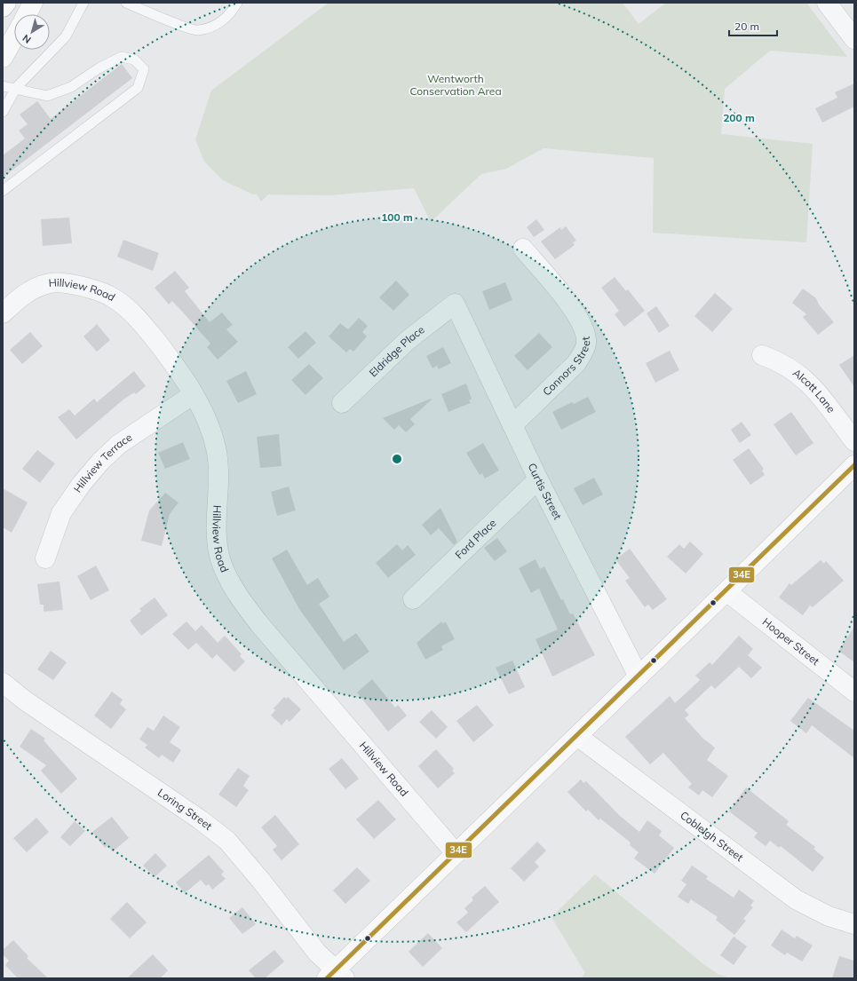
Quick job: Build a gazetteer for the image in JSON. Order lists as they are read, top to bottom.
{
  "streets": {
    "street": [
      "Hillview Road",
      "Eldridge Place",
      "Connors Street",
      "Alcott Lane",
      "Hillview Terrace",
      "Curtis Street",
      "Ford Place",
      "Hooper Street",
      "Loring Street",
      "Cobleigh Street"
    ]
  },
  "crossings": [
    ["Hillview Road", "Hillview Terrace"],
    ["Eldridge Place", "Curtis Street"],
    ["Connors Street", "Curtis Street"],
    ["Curtis Street", "Ford Place"]
  ],
  "parks": ["Wentworth Conservation Area"],
  "lines": ["transit line 34E"],
  "scale_bar": "20 m",
  "north": "bottom left",
  "rings": ["200 m", "100 m"]
}
